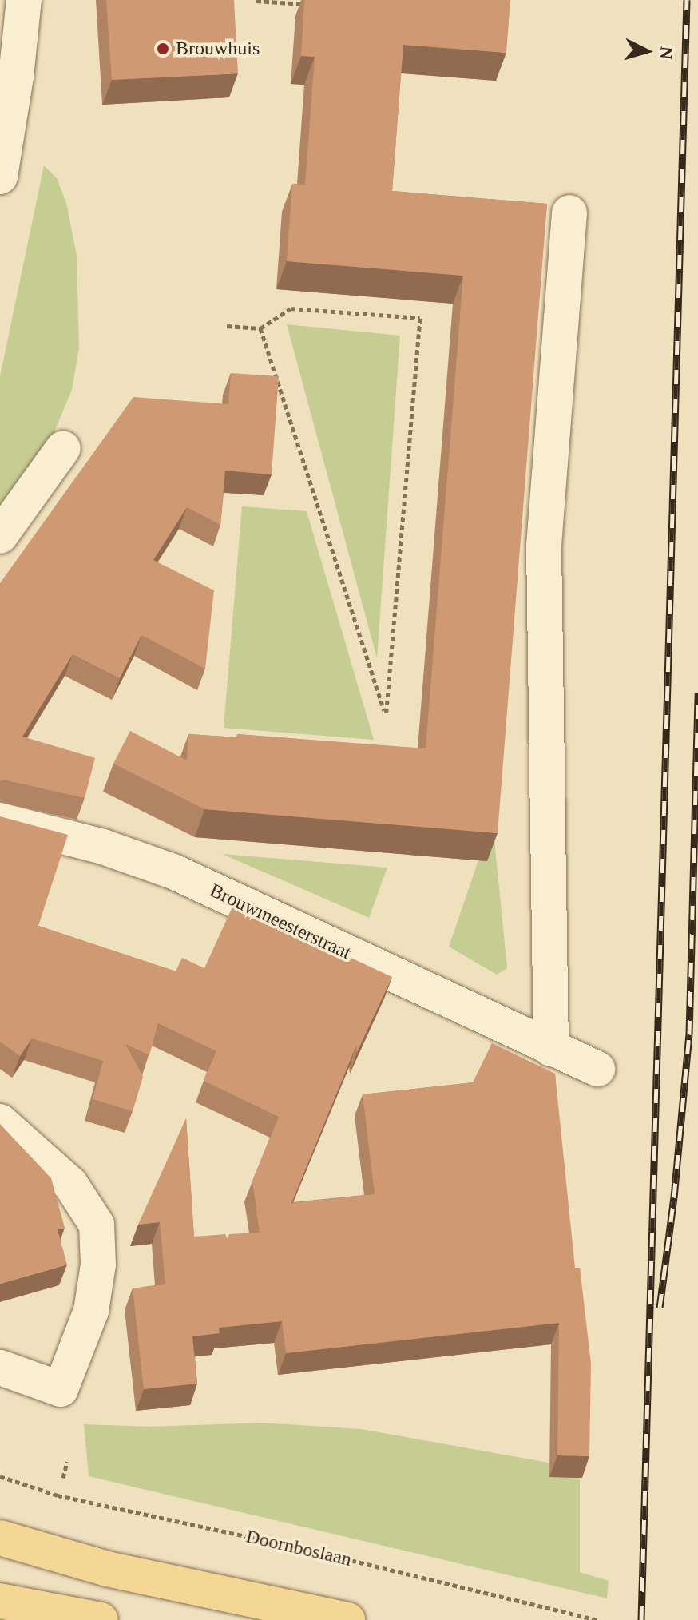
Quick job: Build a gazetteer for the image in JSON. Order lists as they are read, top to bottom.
{
  "streets": {
    "street": ["Brouwmeesterstraat"],
    "path": ["Doornboslaan"]
  },
  "places": ["Brouwhuis"],
  "north": "right"
}
